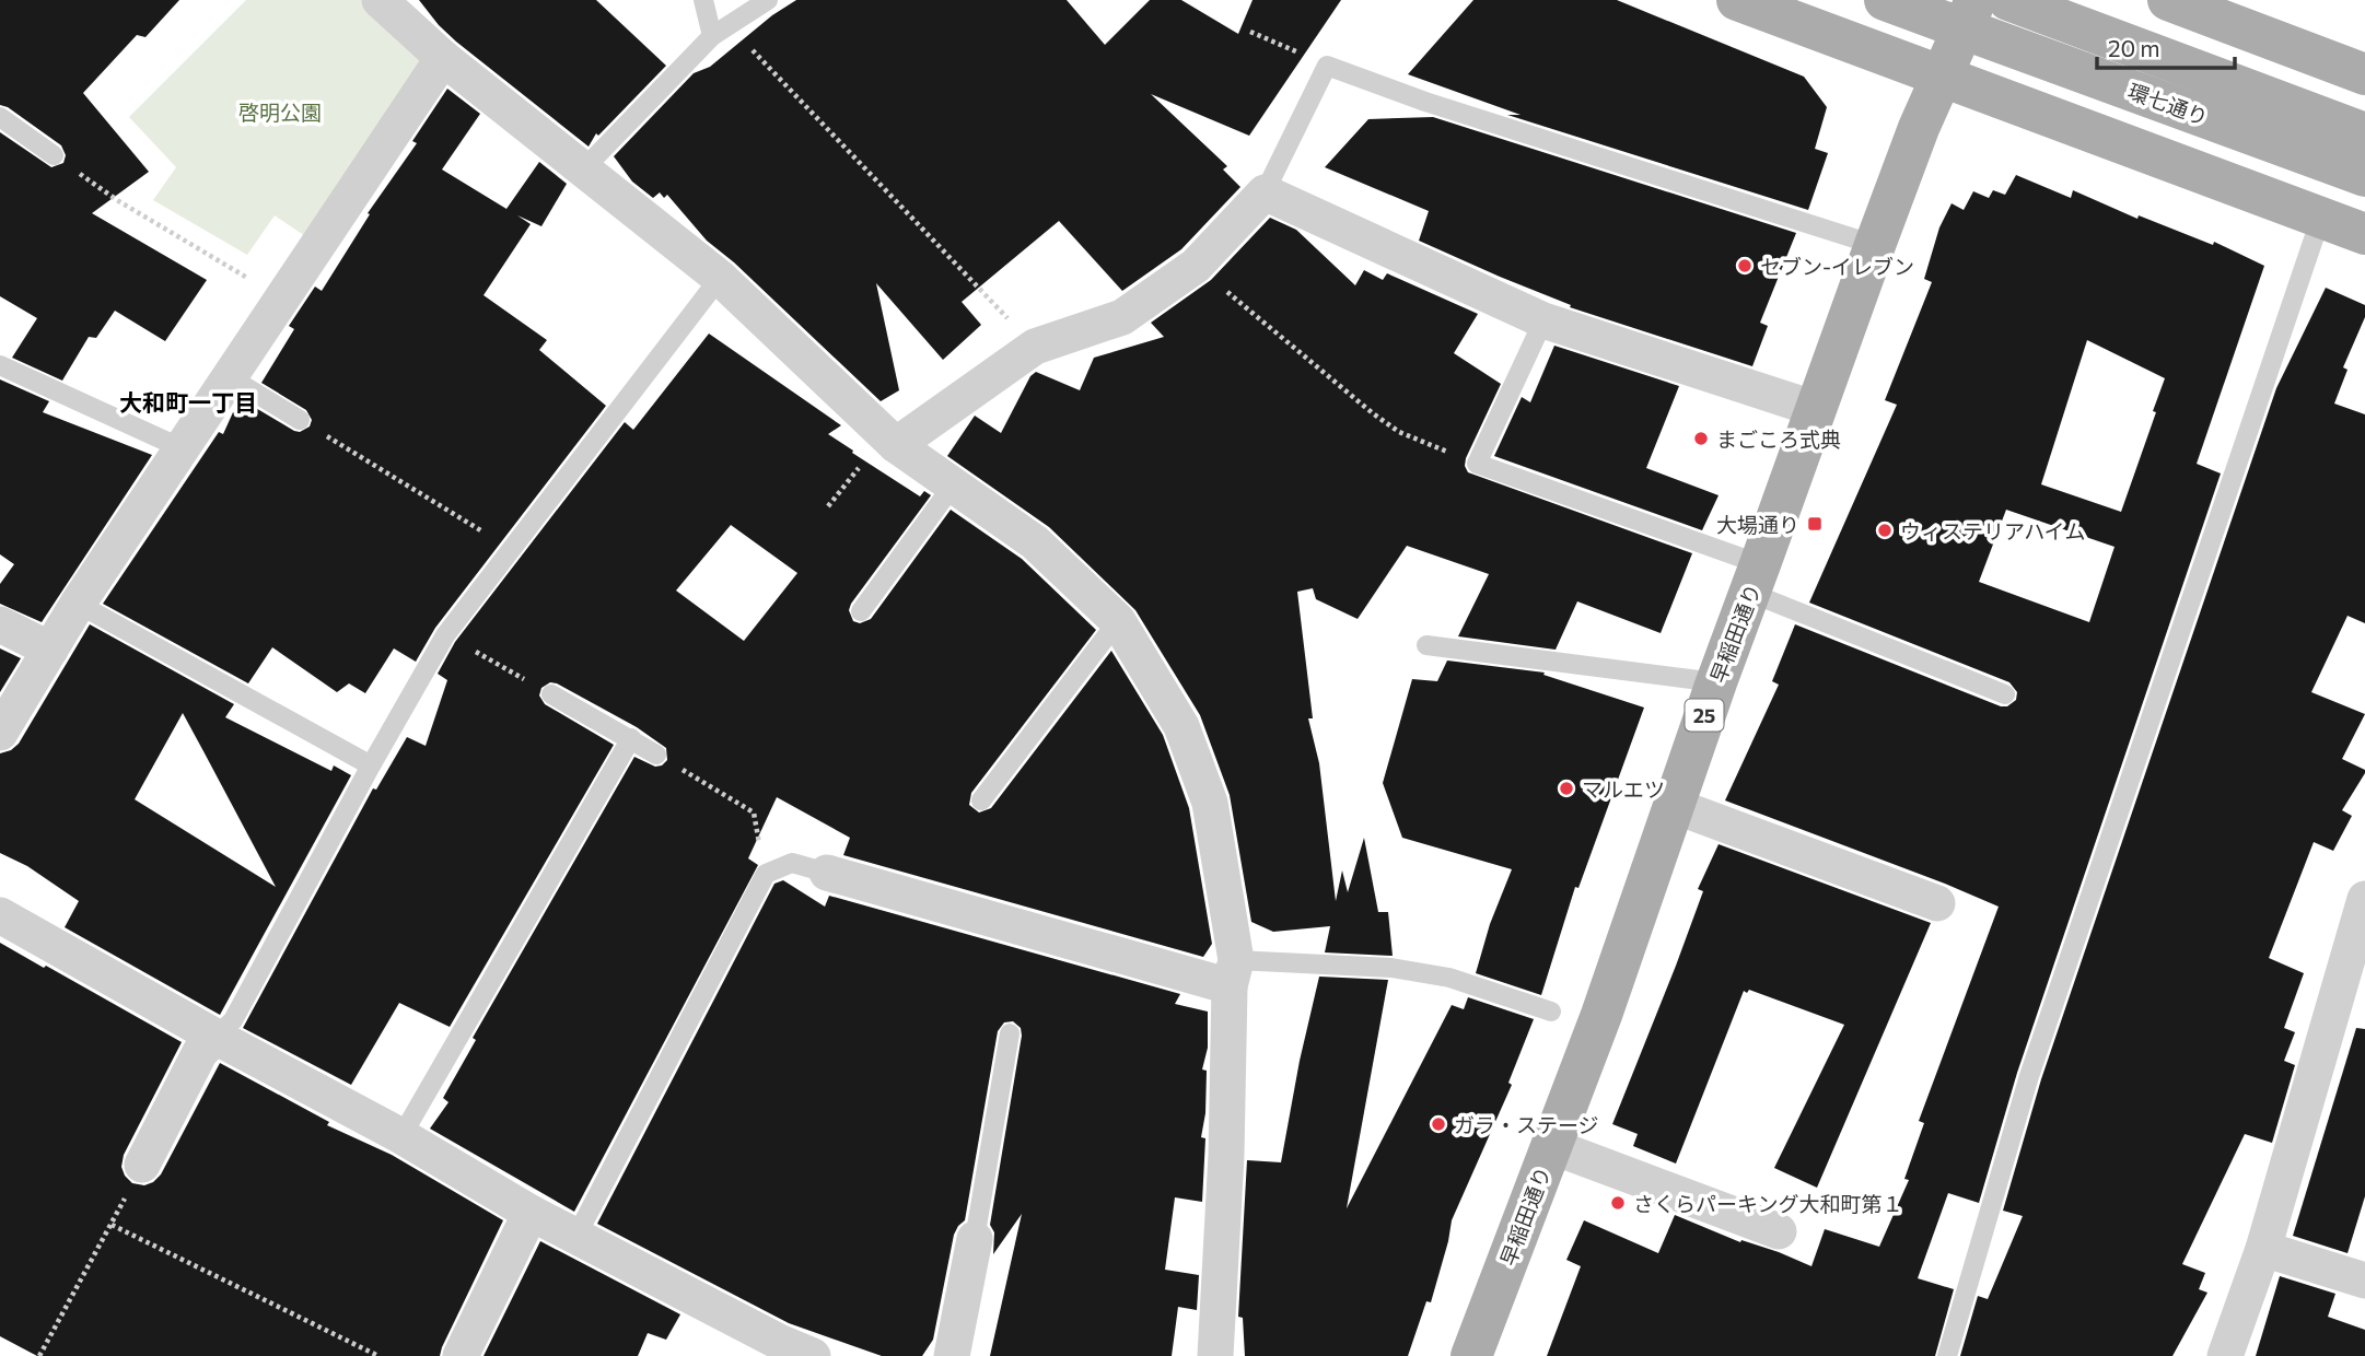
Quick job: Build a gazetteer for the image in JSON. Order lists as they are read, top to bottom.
{
  "streets": {
    "main road": ["環七通り", "早稲田通り", "25"]
  },
  "districts": ["大和町一丁目"],
  "parks": ["啓明公園"],
  "places": {
    "other": [
      "セブン-イレブン",
      "まごころ式典",
      "ウィステリアハイム",
      "マルエツ",
      "ガラ・ステージ",
      "さくらパーキング大和町第１"
    ],
    "transit": ["大場通り"]
  },
  "scale_bar": "20 m"
}
